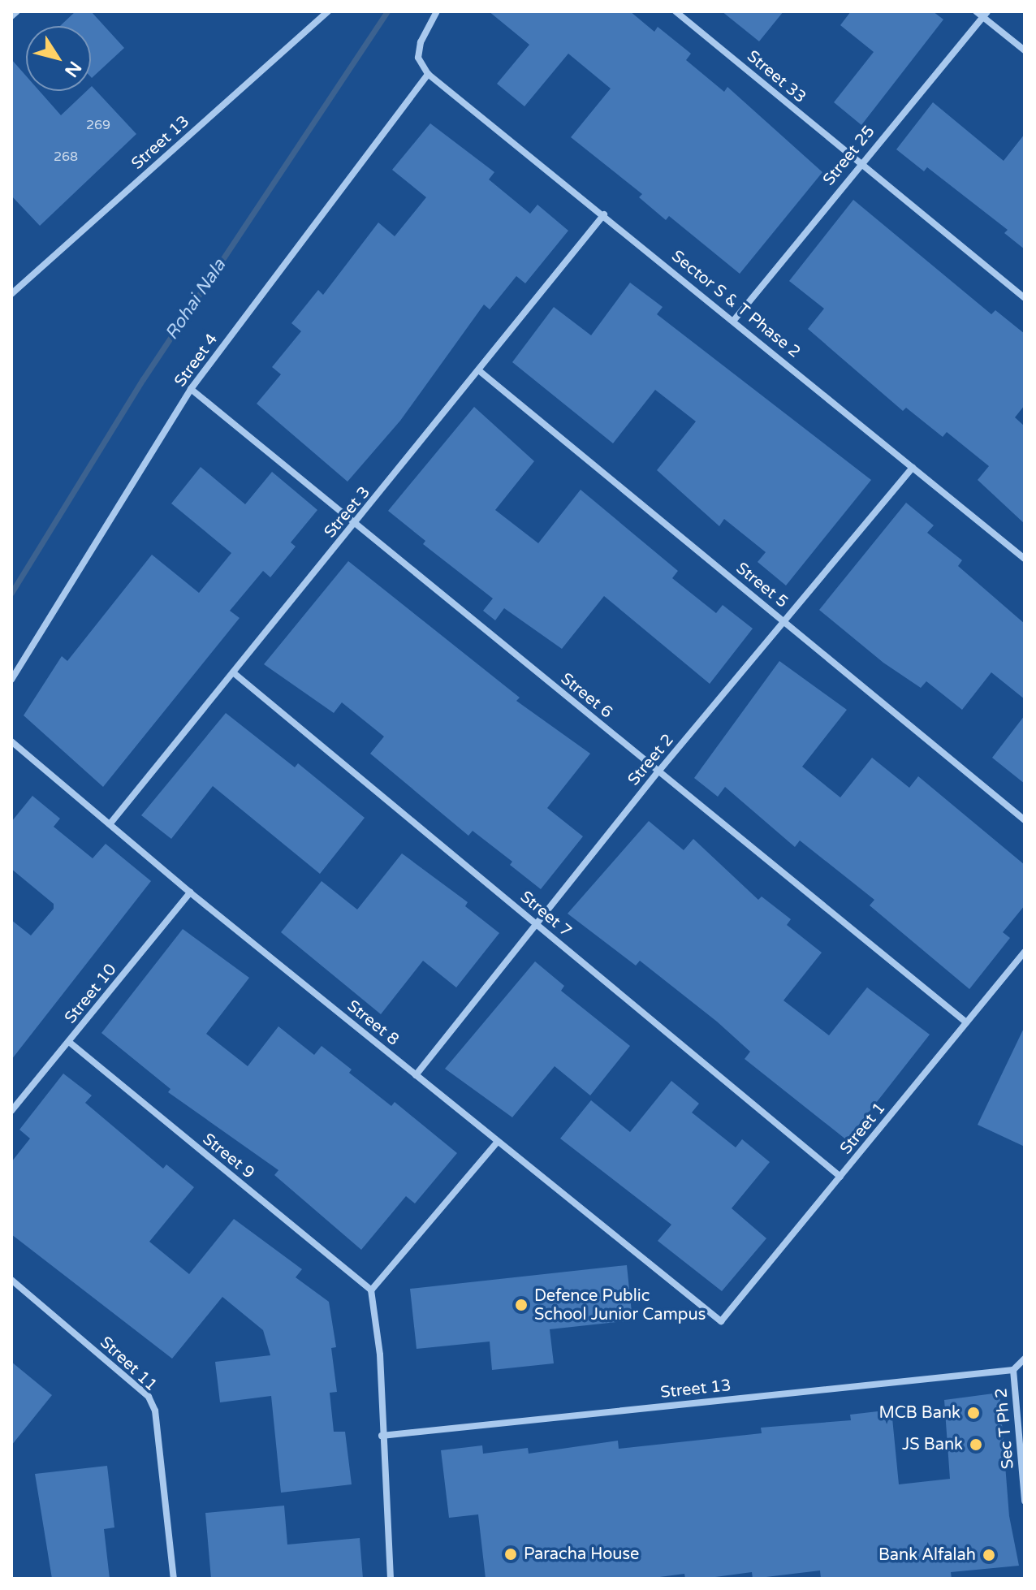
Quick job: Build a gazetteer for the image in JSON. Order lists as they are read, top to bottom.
{
  "streets": {
    "street": [
      "Street 33",
      "Street 13",
      "Street 25",
      "Sector S & T Phase 2",
      "Street 4",
      "Street 3",
      "Street 5",
      "Street 6",
      "Street 2",
      "Street 7",
      "Street 10",
      "Street 8",
      "Street 1",
      "Street 9",
      "Street 11",
      "Sec T Ph 2"
    ]
  },
  "crossings": [
    ["Street 33", "Street 25"],
    ["Street 13", "Sec T Ph 2"],
    ["Street 25", "Sector S & T Phase 2"],
    ["Sector S & T Phase 2", "Street 4"],
    ["Sector S & T Phase 2", "Street 3"],
    ["Sector S & T Phase 2", "Street 2"],
    ["Street 4", "Street 6"],
    ["Street 3", "Street 5"],
    ["Street 3", "Street 6"],
    ["Street 3", "Street 7"],
    ["Street 3", "Street 8"],
    ["Street 5", "Street 2"],
    ["Street 6", "Street 2"],
    ["Street 6", "Street 1"],
    ["Street 2", "Street 7"],
    ["Street 2", "Street 8"],
    ["Street 7", "Street 1"],
    ["Street 10", "Street 8"],
    ["Street 10", "Street 9"],
    ["Street 8", "Street 1"]
  ],
  "water": ["Rohai Nala"],
  "places": [
    "Defence Public School Junior Campus",
    "MCB Bank",
    "JS Bank",
    "Paracha House",
    "Bank Alfalah"
  ],
  "house_numbers": ["269", "268"],
  "north": "bottom right"
}
